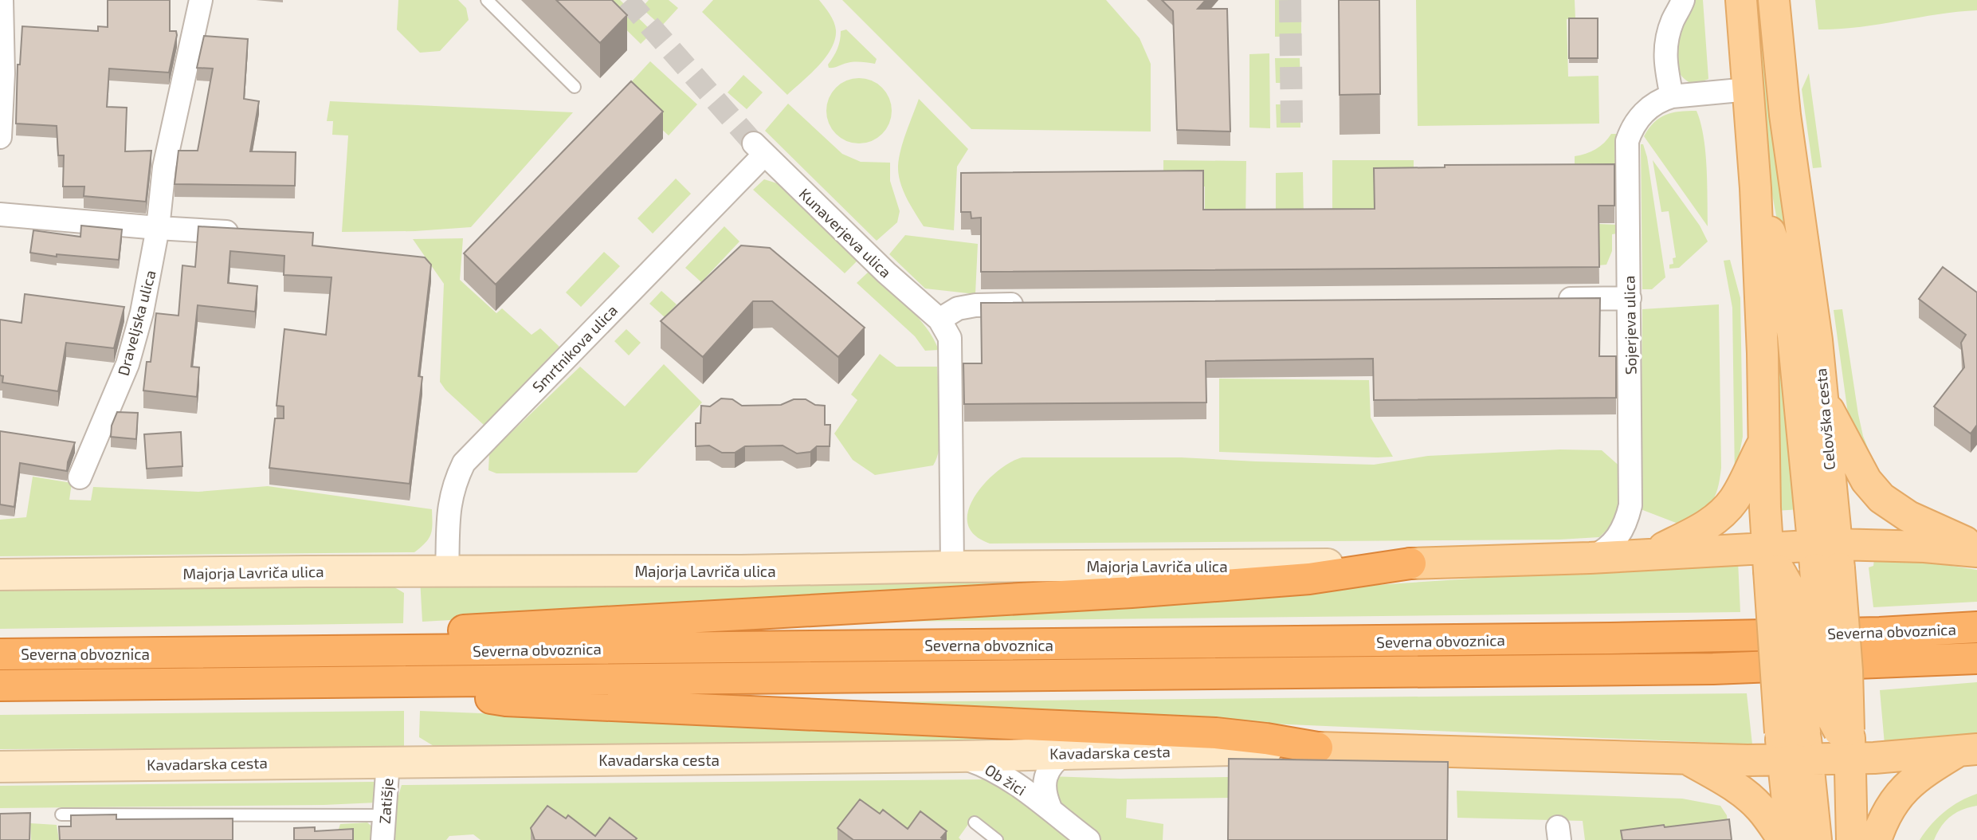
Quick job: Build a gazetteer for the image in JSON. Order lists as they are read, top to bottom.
{
  "streets": {
    "highway": ["Severna obvoznica"],
    "main road": ["Celovška cesta"],
    "street": [
      "Kunaverjeva ulica",
      "Draveljska ulica",
      "Sojerjeva ulica",
      "Smrtnikova ulica",
      "Majorja Lavriča ulica",
      "Kavadarska cesta",
      "Ob žici",
      "Zatišje"
    ]
  },
  "crossings": [
    ["Kunaverjeva ulica", "Smrtnikova ulica"],
    ["Kunaverjeva ulica", "Majorja Lavriča ulica"],
    ["Smrtnikova ulica", "Majorja Lavriča ulica"],
    ["Kavadarska cesta", "Ob žici"],
    ["Kavadarska cesta", "Zatišje"]
  ]
}
